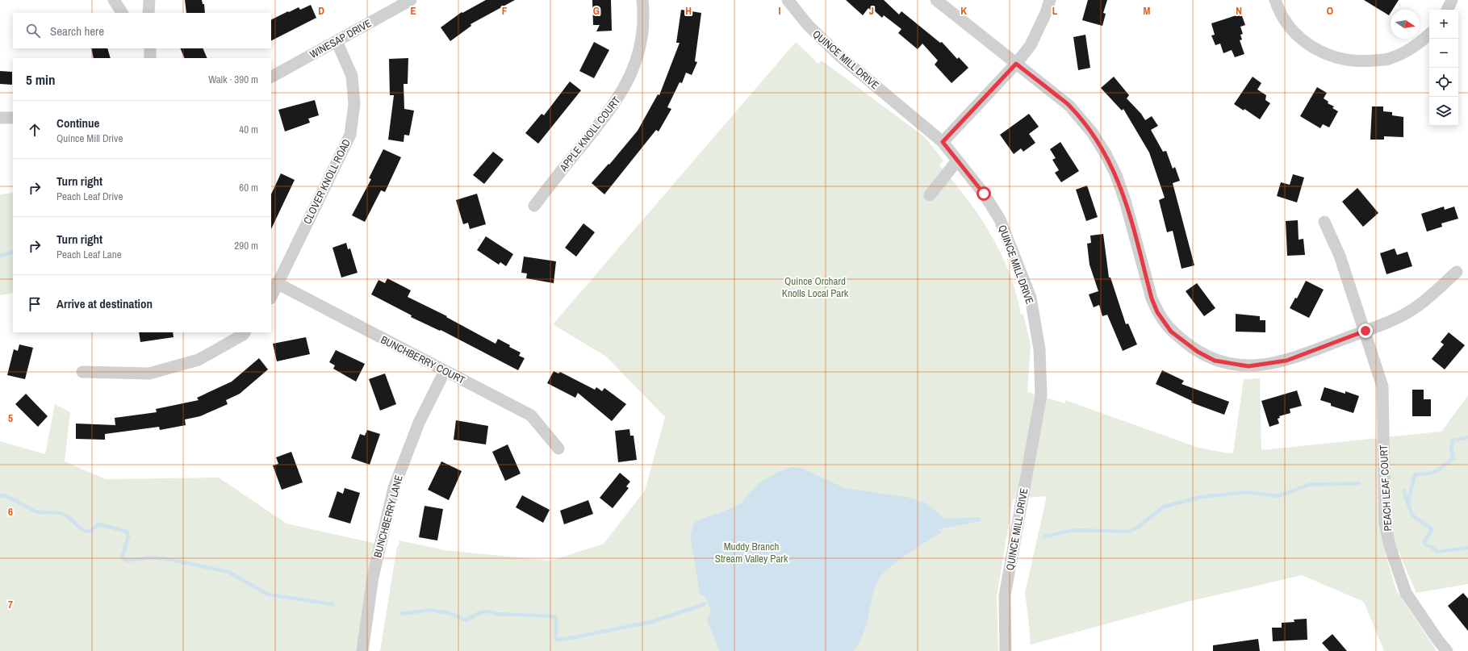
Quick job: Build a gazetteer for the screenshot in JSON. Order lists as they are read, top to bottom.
{
  "streets": {
    "street": [
      "WINESAP DRIVE",
      "QUINCE MILL DRIVE",
      "APPLE KNOLL COURT",
      "CLOVER KNOLL ROAD",
      "BUNCHBERRY COURT",
      "PEACH LEAF COURT",
      "BUNCHBERRY LANE"
    ]
  },
  "crossings": [
    ["WINESAP DRIVE", "CLOVER KNOLL ROAD"],
    ["CLOVER KNOLL ROAD", "BUNCHBERRY COURT"],
    ["BUNCHBERRY COURT", "BUNCHBERRY LANE"]
  ],
  "parks": ["Quince Orchard Knolls Local Park", "Muddy Branch Stream Valley Park"],
  "north": "right",
  "page": {
    "map_buttons": ["+", "−"],
    "search": "Search here",
    "heading": ["5 min", "Walk · 390 m"],
    "list": [
      ["Continue", "Quince Mill Drive", "40 m"],
      ["Turn right", "Peach Leaf Drive", "60 m"],
      ["Turn right", "Peach Leaf Lane", "290 m"],
      "Arrive at destination"
    ]
  },
  "grid": {
    "columns": [
      "D",
      "E",
      "F",
      "G",
      "H",
      "I",
      "J",
      "K",
      "L",
      "M",
      "N",
      "O"
    ],
    "rows": ["5", "6", "7"]
  }
}
